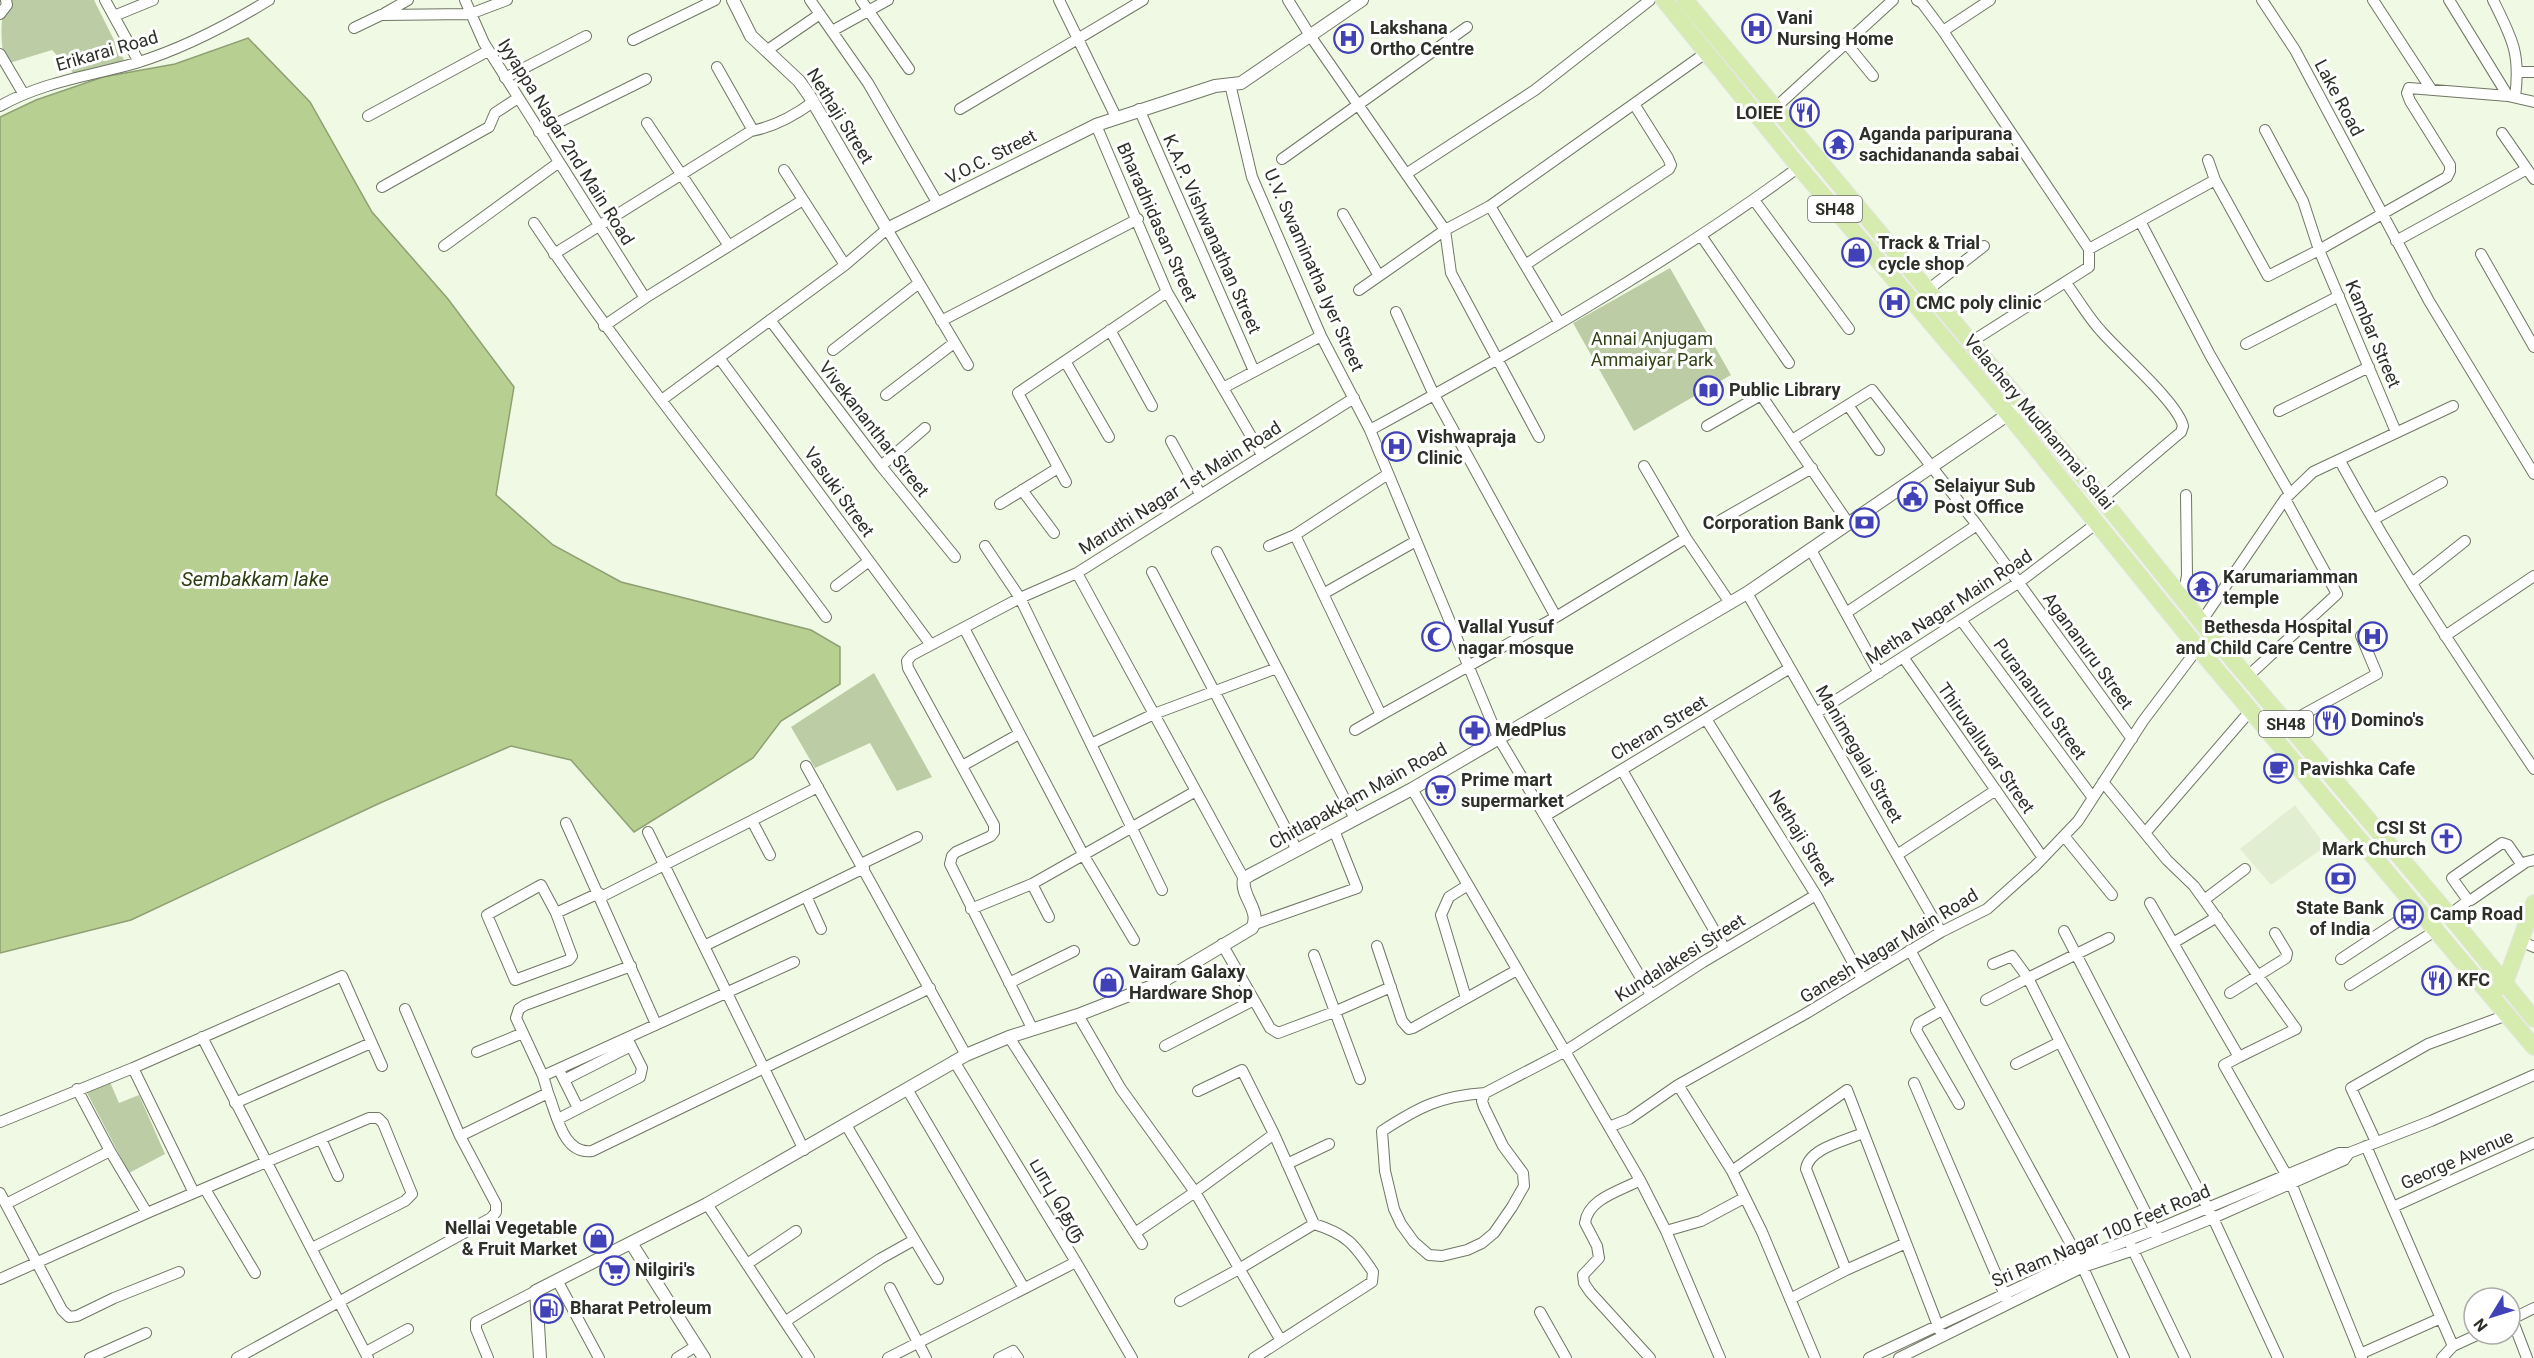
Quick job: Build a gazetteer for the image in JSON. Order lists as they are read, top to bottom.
{
  "streets": {
    "main road": ["SH48", "Velachery Mudhanmai Salai"],
    "street": [
      "Erikarai Road",
      "Lake Road",
      "Nethaji Street",
      "Iyyappa Nagar 2nd Main Road",
      "V.O.C. Street",
      "Bharadhidasan Street",
      "K.A.P. Vishwanathan Street",
      "U.V. Swaminatha Iyer Street",
      "Kambar Street",
      "Vivekananthar Street",
      "Maruthi Nagar 1st Main Road",
      "Vasuki Street",
      "Metha Nagar Main Road",
      "Agananuru Street",
      "Purananuru Street",
      "Cheran Street",
      "Thiruvalluvar Street",
      "Manimegalai Street",
      "Chitlapakkam Main Road",
      "Ganesh Nagar Main Road",
      "Kundalakesi Street",
      "George Avenue",
      "பாபு தெரு",
      "Sri Ram Nagar 100 Feet Road"
    ]
  },
  "crossings": [
    ["Nethaji Street", "V.O.C. Street"],
    ["Nethaji Street", "Cheran Street"],
    ["Nethaji Street", "Ganesh Nagar Main Road"],
    ["Nethaji Street", "Kundalakesi Street"],
    ["V.O.C. Street", "Bharadhidasan Street"],
    ["V.O.C. Street", "K.A.P. Vishwanathan Street"],
    ["V.O.C. Street", "U.V. Swaminatha Iyer Street"],
    ["V.O.C. Street", "Vivekananthar Street"],
    ["V.O.C. Street", "Vasuki Street"],
    ["SH48", "Velachery Mudhanmai Salai"],
    ["SH48", "Ganesh Nagar Main Road"],
    ["Bharadhidasan Street", "Maruthi Nagar 1st Main Road"],
    ["U.V. Swaminatha Iyer Street", "Maruthi Nagar 1st Main Road"],
    ["U.V. Swaminatha Iyer Street", "Cheran Street"],
    ["U.V. Swaminatha Iyer Street", "Chitlapakkam Main Road"],
    ["U.V. Swaminatha Iyer Street", "Kundalakesi Street"],
    ["Velachery Mudhanmai Salai", "Metha Nagar Main Road"],
    ["Velachery Mudhanmai Salai", "Chitlapakkam Main Road"],
    ["Velachery Mudhanmai Salai", "Ganesh Nagar Main Road"],
    ["Maruthi Nagar 1st Main Road", "Vasuki Street"],
    ["Metha Nagar Main Road", "Agananuru Street"],
    ["Metha Nagar Main Road", "Purananuru Street"],
    ["Metha Nagar Main Road", "Thiruvalluvar Street"],
    ["Metha Nagar Main Road", "Manimegalai Street"],
    ["Agananuru Street", "Chitlapakkam Main Road"],
    ["Agananuru Street", "Ganesh Nagar Main Road"],
    ["Purananuru Street", "Ganesh Nagar Main Road"],
    ["Cheran Street", "Manimegalai Street"],
    ["Thiruvalluvar Street", "Ganesh Nagar Main Road"],
    ["Manimegalai Street", "Chitlapakkam Main Road"],
    ["Manimegalai Street", "Ganesh Nagar Main Road"]
  ],
  "water": ["Sembakkam lake"],
  "parks": ["Annai Anjugam Ammaiyar Park"],
  "places": {
    "hospital": [
      "Vani Nursing Home",
      "Lakshana Ortho Centre",
      "CMC poly clinic",
      "Vishwapraja Clinic",
      "Bethesda Hospital and Child Care Centre"
    ],
    "restaurant": ["LOIEE", "Domino's", "KFC"],
    "temple": ["Aganda paripurana sachidananda sabai", "Karumariamman temple"],
    "shop": ["Track & Trial cycle shop", "Vairam Galaxy Hardware Shop", "Nellai Vegetable & Fruit Market"],
    "library": ["Public Library"],
    "public building": ["Selaiyur Sub Post Office"],
    "bank": ["Corporation Bank", "State Bank of India"],
    "mosque": ["Vallal Yusuf nagar mosque"],
    "pharmacy": ["MedPlus"],
    "cafe": ["Pavishka Cafe"],
    "supermarket": ["Prime mart supermarket", "Nilgiri's"],
    "church": ["CSI St Mark Church"],
    "bus stop": ["Camp Road"],
    "fuel station": ["Bharat Petroleum"]
  },
  "north": "bottom left"
}
